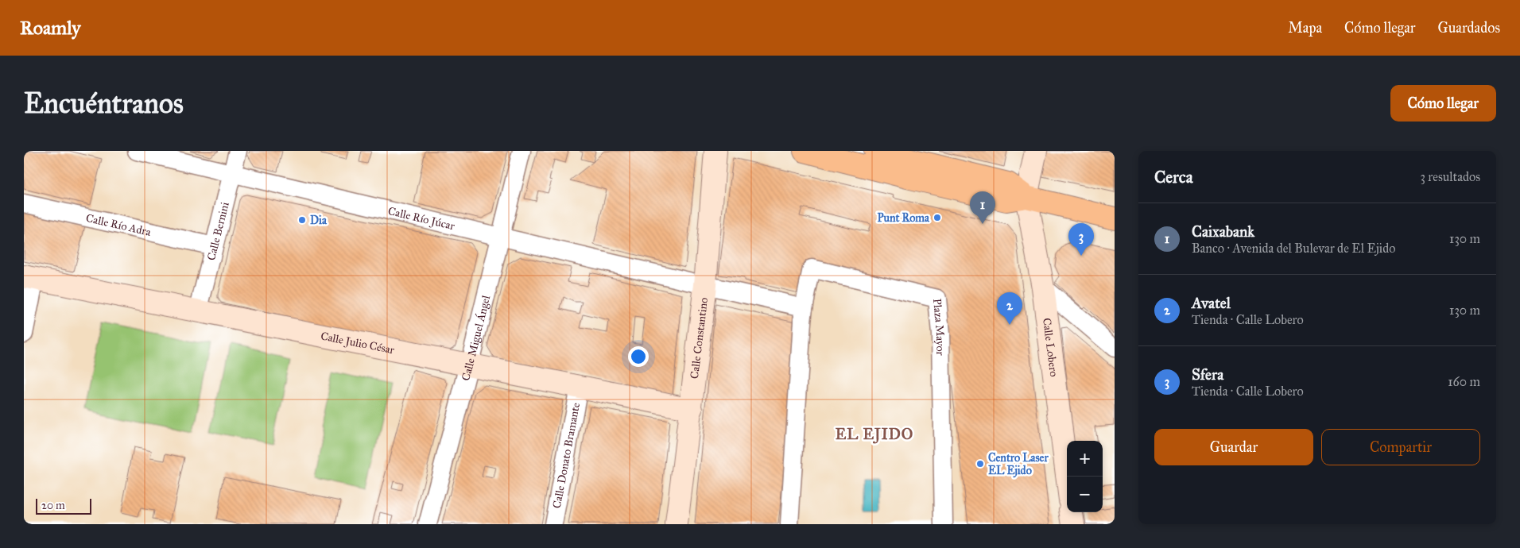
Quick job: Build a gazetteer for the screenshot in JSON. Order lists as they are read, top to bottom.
{
  "streets": {
    "street": [
      "Calle Río Júcar",
      "Calle Río Adra",
      "Calle Bernini",
      "Plaza Mayor",
      "Calle Miguel Ángel",
      "Calle Constantino",
      "Calle Julio César",
      "Calle Lobero",
      "Calle Donato Bramante"
    ]
  },
  "crossings": [
    ["Calle Río Júcar", "Calle Bernini"],
    ["Calle Río Júcar", "Calle Miguel Ángel"],
    ["Calle Río Júcar", "Calle Constantino"],
    ["Calle Río Adra", "Calle Bernini"],
    ["Calle Bernini", "Calle Julio César"],
    ["Calle Miguel Ángel", "Calle Julio César"],
    ["Calle Constantino", "Calle Julio César"],
    ["Calle Julio César", "Calle Donato Bramante"]
  ],
  "districts": ["EL EJIDO"],
  "places": ["Punt Roma", "Dia", "Centro Laser EL Ejido"],
  "scale_bar": "20 m",
  "page": {
    "header": "Roamly",
    "nav": ["Mapa", "Cómo llegar", "Guardados"],
    "buttons": [
      "Cómo llegar",
      ["Guardar", "Compartir"]
    ],
    "title": "Encuéntranos",
    "heading": ["Cerca", "3 resultados"],
    "pins": ["1", "3", "2"],
    "list": [
      {
        "mark": "1",
        "name": "Caixabank",
        "note": "Banco · Avenida del Bulevar de El Ejido",
        "value": "130 m"
      },
      {
        "mark": "2",
        "name": "Avatel",
        "note": "Tienda · Calle Lobero",
        "value": "130 m"
      },
      {
        "mark": "3",
        "name": "Sfera",
        "note": "Tienda · Calle Lobero",
        "value": "160 m"
      }
    ],
    "map_buttons": ["+", "−"],
    "scale": "20 m"
  }
}
